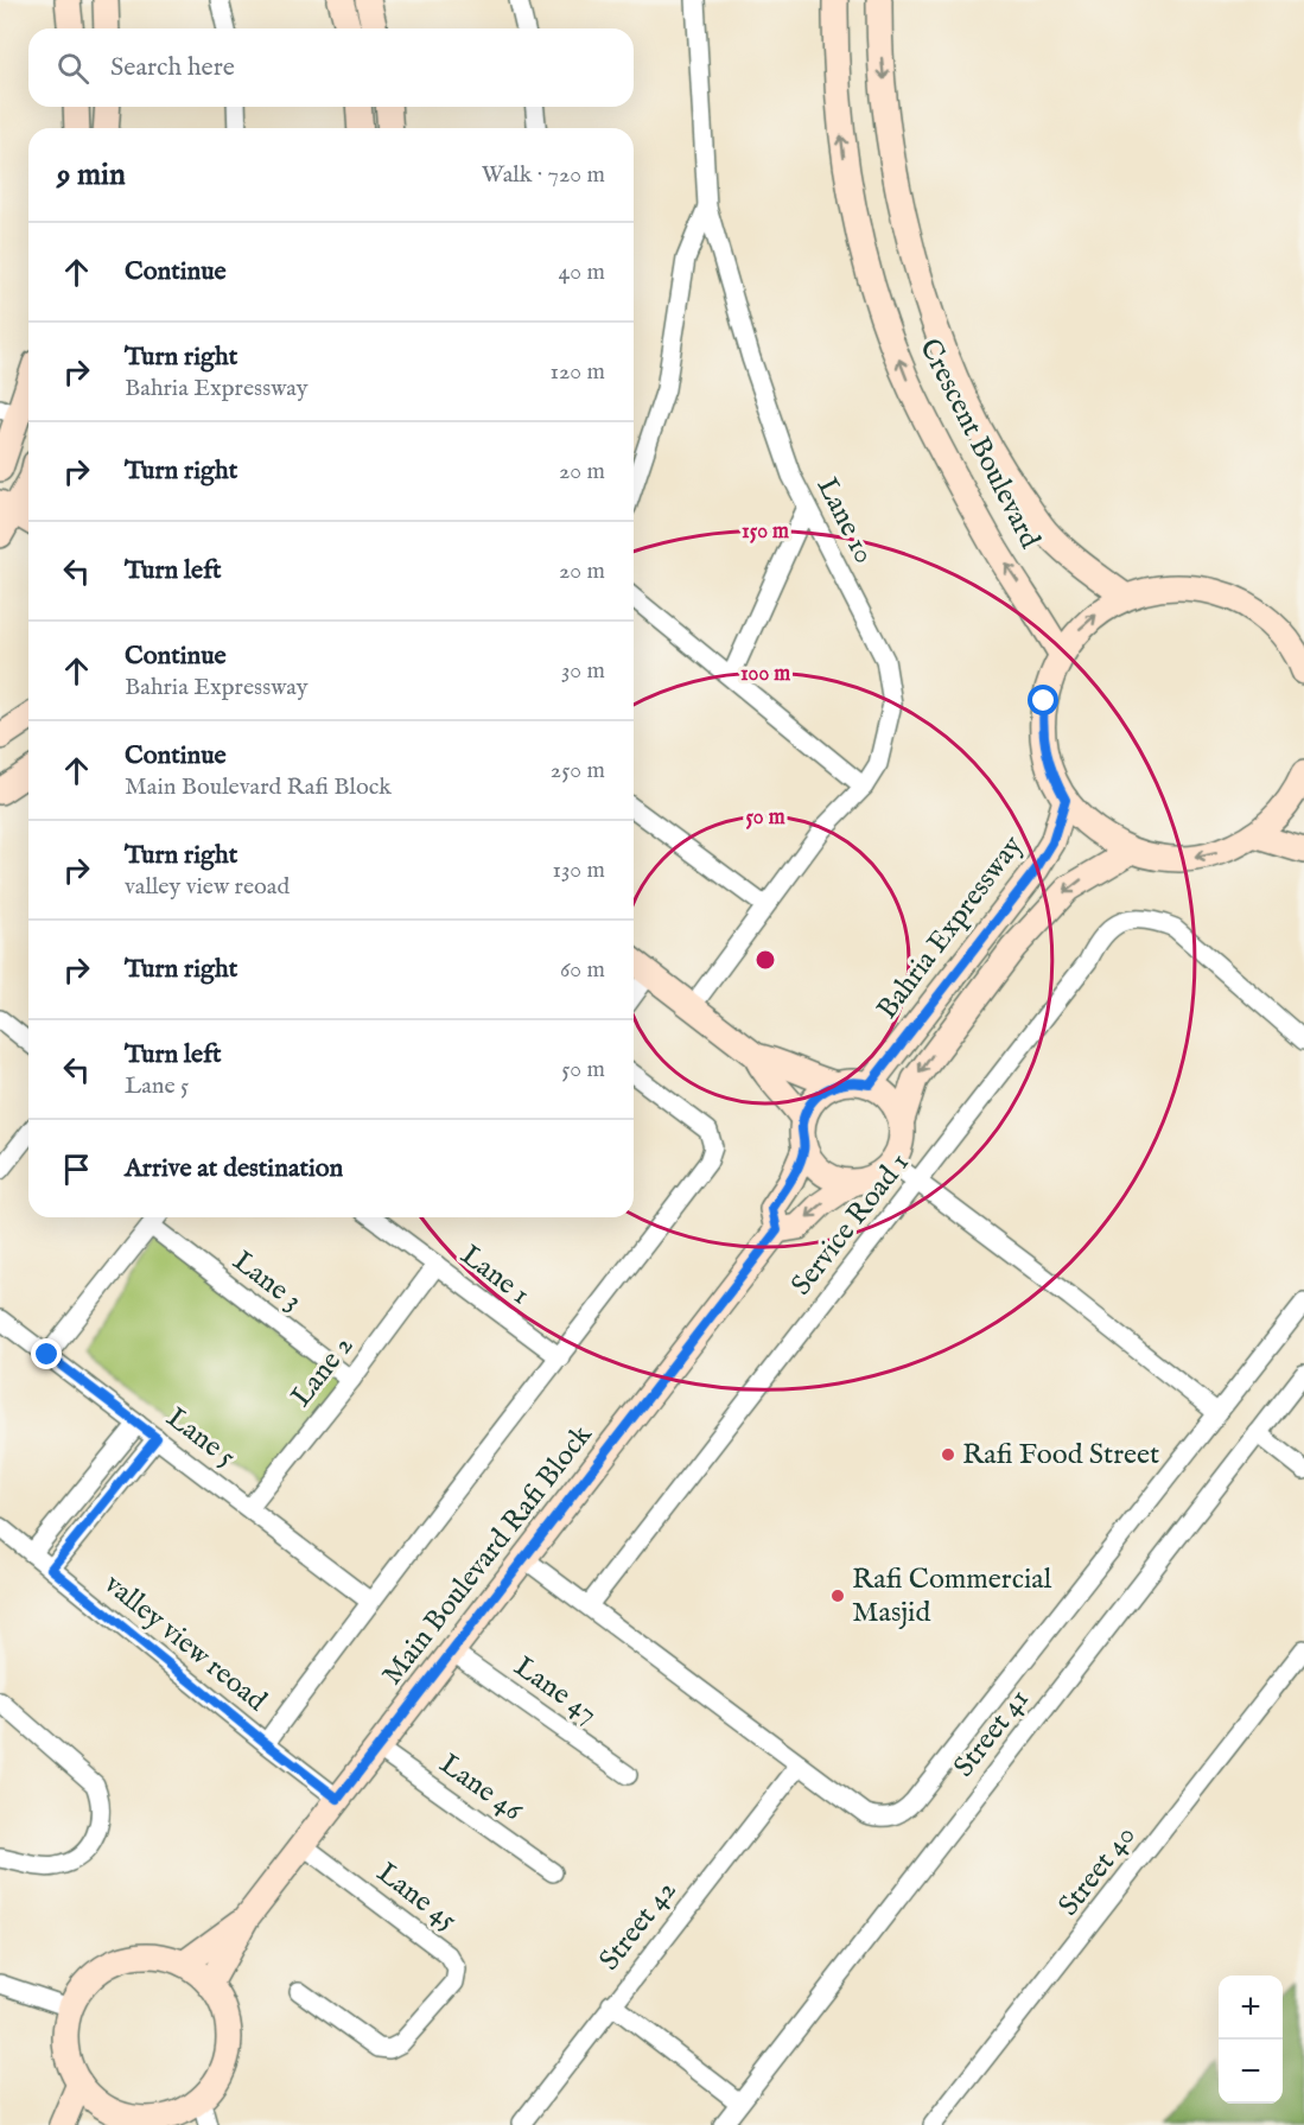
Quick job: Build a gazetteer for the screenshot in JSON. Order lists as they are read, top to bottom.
{
  "streets": {
    "main road": ["Crescent Boulevard", "Bahria Expressway", "Main Boulevard Rafi Block"],
    "street": [
      "Lane 10",
      "Service Road 1",
      "Lane 1",
      "Lane 3",
      "Lane 2",
      "Lane 5",
      "valley view reoad",
      "Lane 47",
      "Street 41",
      "Lane 46",
      "Street 40",
      "Lane 45",
      "Street 42"
    ]
  },
  "crossings": [
    ["Lane 1", "Lane 2"],
    ["Lane 3", "Lane 2"],
    ["Lane 2", "Lane 5"],
    ["Main Boulevard Rafi Block", "valley view reoad"],
    ["Main Boulevard Rafi Block", "Lane 47"],
    ["Main Boulevard Rafi Block", "Lane 46"],
    ["Main Boulevard Rafi Block", "Lane 45"]
  ],
  "places": ["Rafi Food Street", "Rafi Commercial Masjid"],
  "page": {
    "search": "Search here",
    "heading": ["9 min", "Walk · 720 m"],
    "list": [
      ["Continue", "40 m"],
      ["Turn right", "Bahria Expressway", "120 m"],
      ["Turn right", "20 m"],
      ["Turn left", "20 m"],
      ["Continue", "Bahria Expressway", "30 m"],
      ["Continue", "Main Boulevard Rafi Block", "250 m"],
      ["Turn right", "valley view reoad", "130 m"],
      ["Turn right", "60 m"],
      ["Turn left", "Lane 5", "50 m"],
      "Arrive at destination"
    ],
    "map_buttons": ["+", "−"]
  },
  "rings": ["150 m", "100 m", "50 m"]
}
